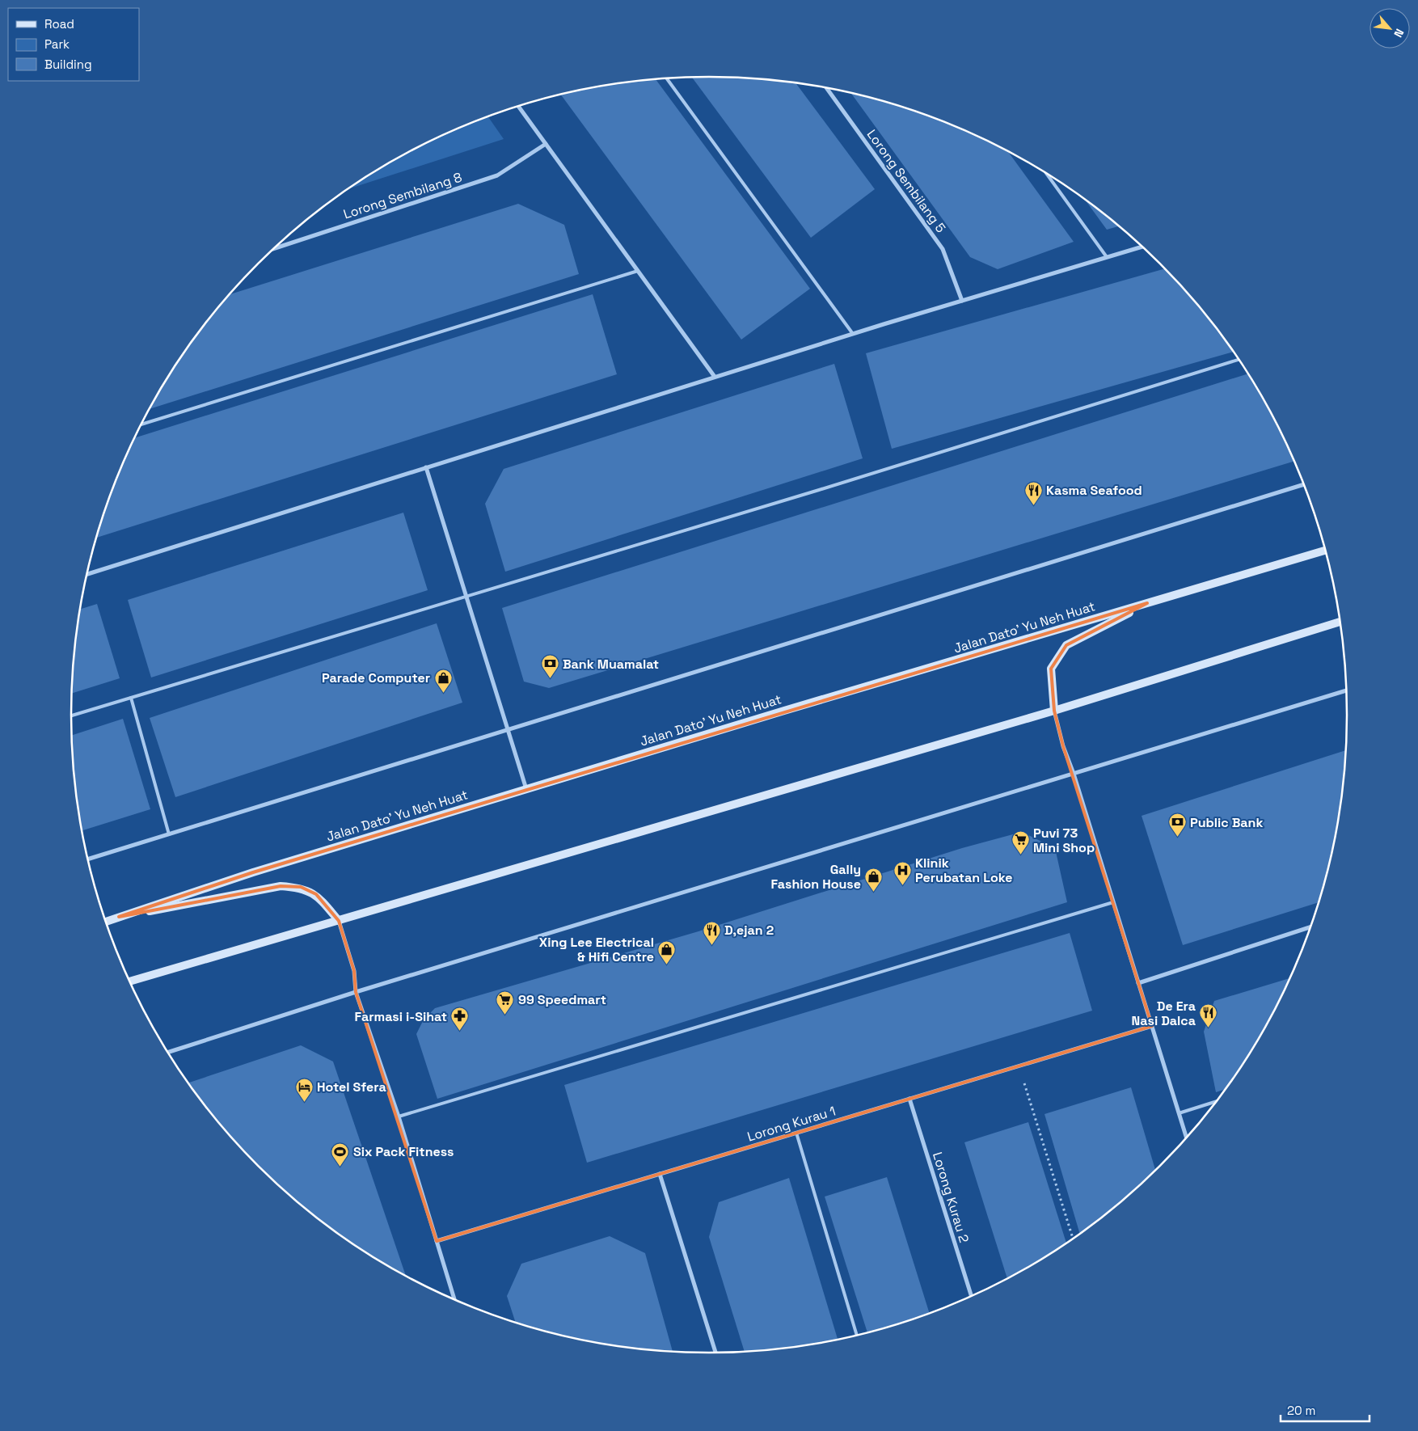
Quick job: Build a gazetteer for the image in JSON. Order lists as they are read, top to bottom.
{
  "streets": {
    "main road": ["Jalan Dato' Yu Neh Huat"],
    "street": [
      "Lorong Sembilang 5",
      "Lorong Sembilang 8",
      "Lorong Kurau 1",
      "Lorong Kurau 2"
    ]
  },
  "crossings": [
    ["Lorong Kurau 1", "Lorong Kurau 2"]
  ],
  "places": {
    "restaurant": ["Kasma Seafood", "D,ejan 2", "De Era Nasi Dalca"],
    "bank": ["Bank Muamalat", "Public Bank"],
    "shop": ["Parade Computer", "Gally Fashion House", "Xing Lee Electrical & Hifi Centre"],
    "supermarket": ["Puvi 73 Mini Shop", "99 Speedmart"],
    "hospital": ["Klinik Perubatan Loke"],
    "pharmacy": ["Farmasi i-Sihat"],
    "hotel": ["Hotel Sfera"],
    "sports": ["Six Pack Fitness"]
  },
  "legend": ["Road", "Park", "Building"],
  "scale_bar": "20 m",
  "north": "bottom right"
}
